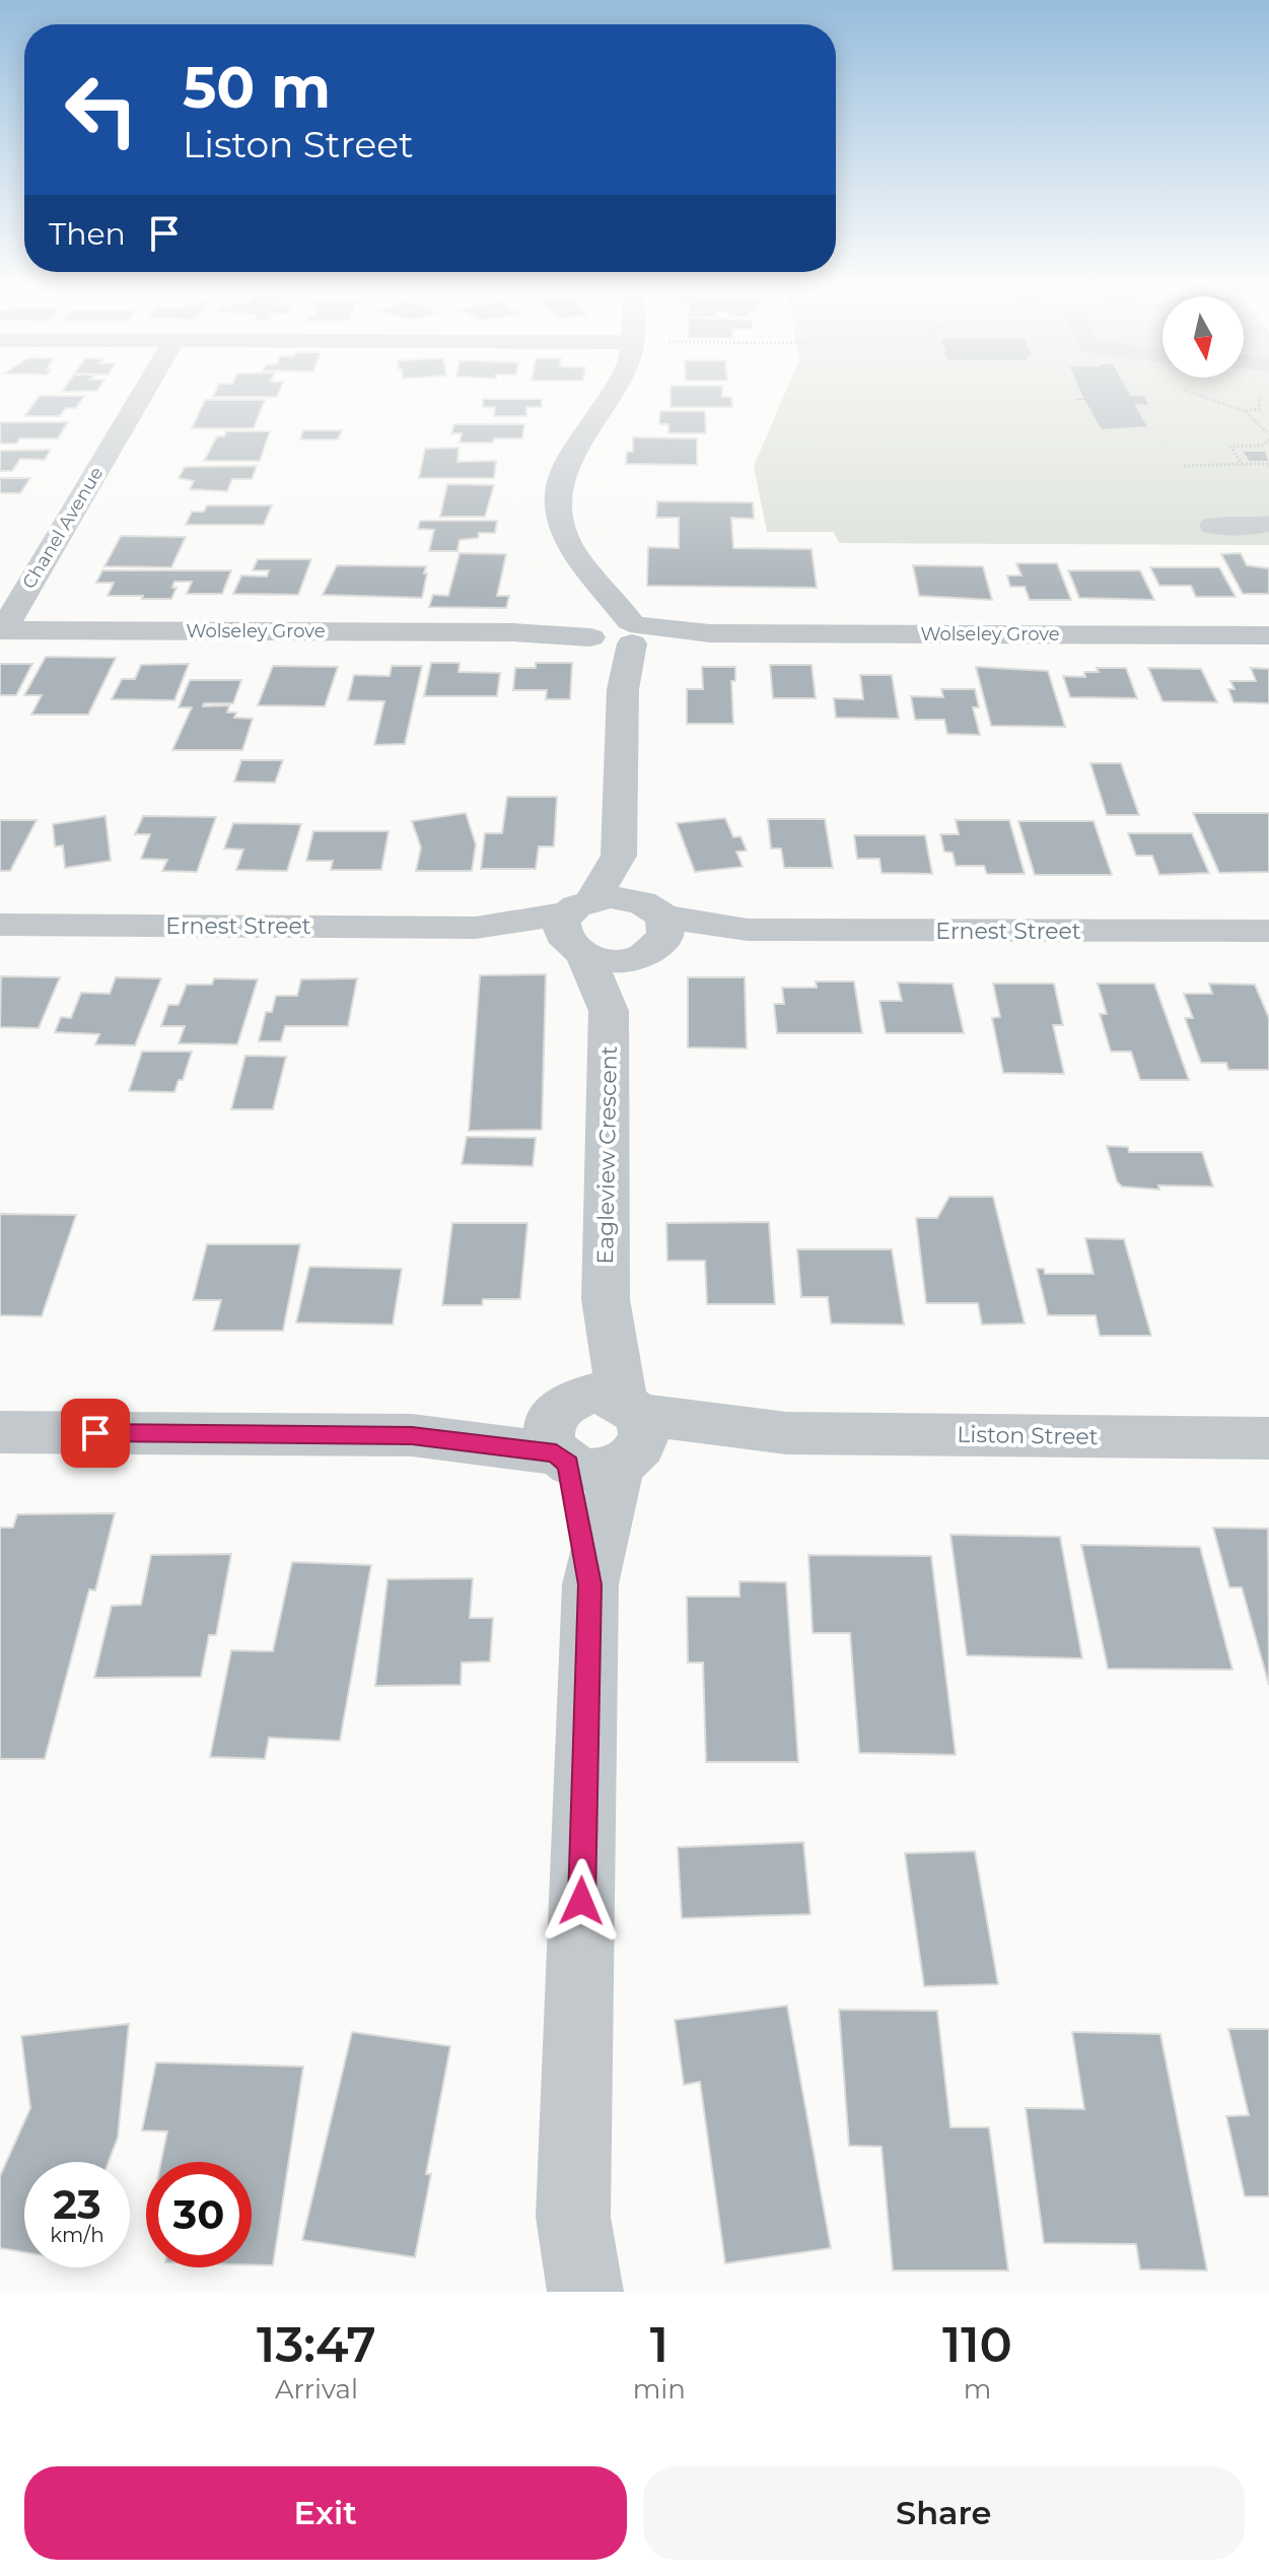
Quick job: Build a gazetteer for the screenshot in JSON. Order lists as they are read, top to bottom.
{
  "streets": {
    "street": [
      "Chanel Avenue",
      "Wolseley Grove",
      "Ernest Street",
      "Eagleview Crescent",
      "Liston Street"
    ]
  },
  "crossings": [
    ["Chanel Avenue", "Wolseley Grove"],
    ["Ernest Street", "Eagleview Crescent"],
    ["Eagleview Crescent", "Liston Street"]
  ],
  "north": "bottom",
  "page": {
    "turn": ["50 m", "Liston Street"],
    "then": "Then",
    "speed": "23 km/h",
    "limit": "30",
    "eta": [
      "13:47",
      "Arrival",
      "1",
      "min",
      "110",
      "m"
    ],
    "buttons": ["Exit", "Share"]
  }
}
